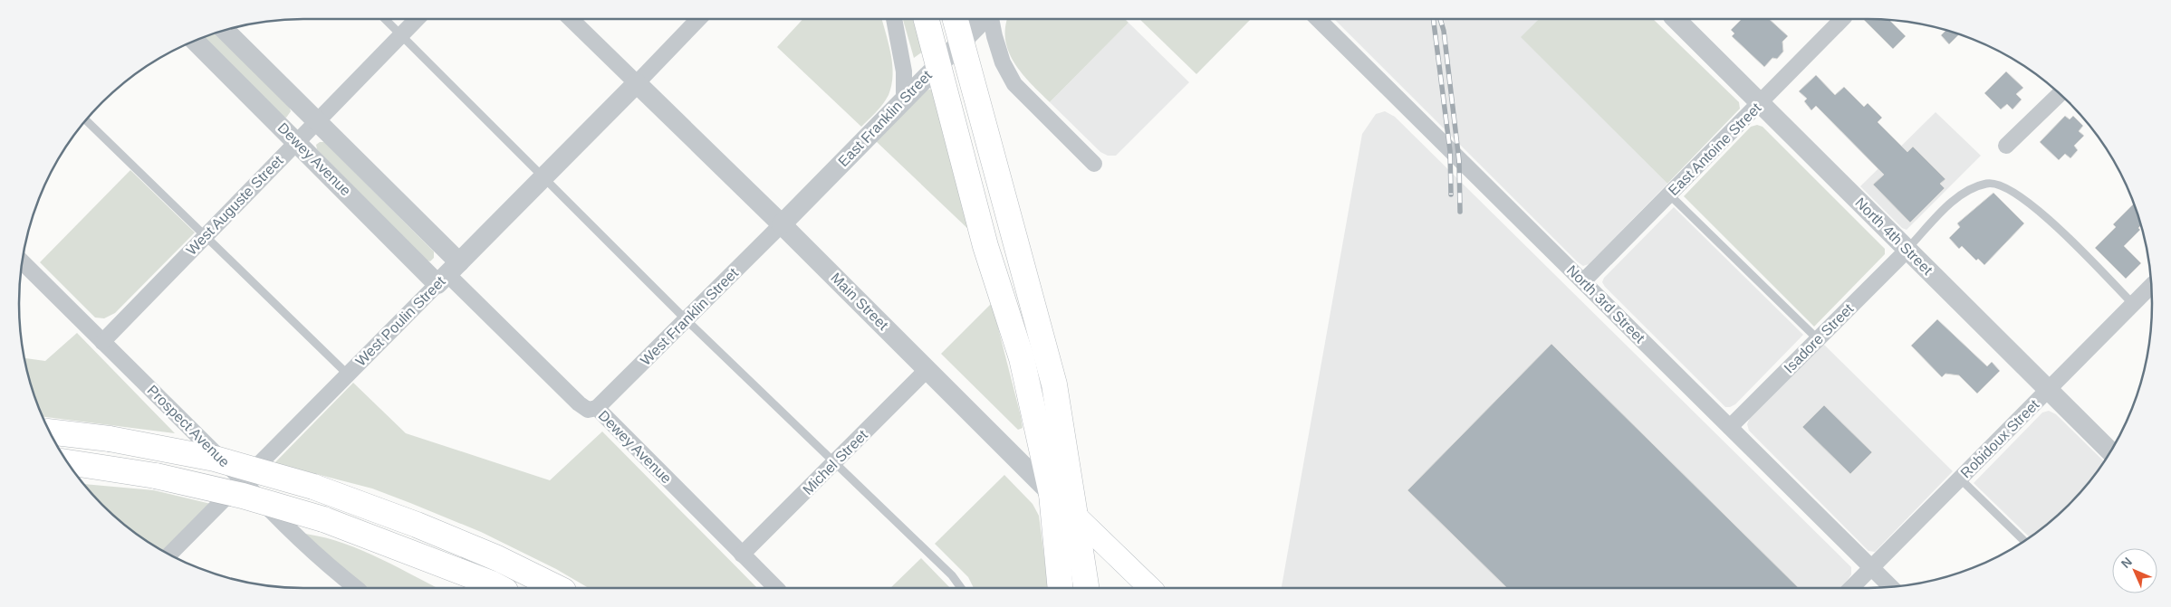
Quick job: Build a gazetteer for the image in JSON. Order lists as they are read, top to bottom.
{
  "streets": {
    "main road": ["Main Street"],
    "street": [
      "East Franklin Street",
      "East Antoine Street",
      "Dewey Avenue",
      "West Auguste Street",
      "North 4th Street",
      "North 3rd Street",
      "West Franklin Street",
      "West Poulin Street",
      "Isadore Street",
      "Prospect Avenue",
      "Robidoux Street",
      "Michel Street"
    ]
  },
  "crossings": [
    ["East Franklin Street", "Main Street"],
    ["East Franklin Street", "West Franklin Street"],
    ["East Antoine Street", "North 4th Street"],
    ["East Antoine Street", "North 3rd Street"],
    ["Dewey Avenue", "West Auguste Street"],
    ["Dewey Avenue", "West Franklin Street"],
    ["Dewey Avenue", "West Poulin Street"],
    ["Dewey Avenue", "Michel Street"],
    ["West Auguste Street", "Prospect Avenue"],
    ["North 4th Street", "Isadore Street"],
    ["North 4th Street", "Robidoux Street"],
    ["Main Street", "West Franklin Street"],
    ["Main Street", "West Poulin Street"],
    ["Main Street", "Michel Street"],
    ["North 3rd Street", "Isadore Street"],
    ["North 3rd Street", "Robidoux Street"],
    ["West Poulin Street", "Prospect Avenue"]
  ],
  "north": "top left"
}
